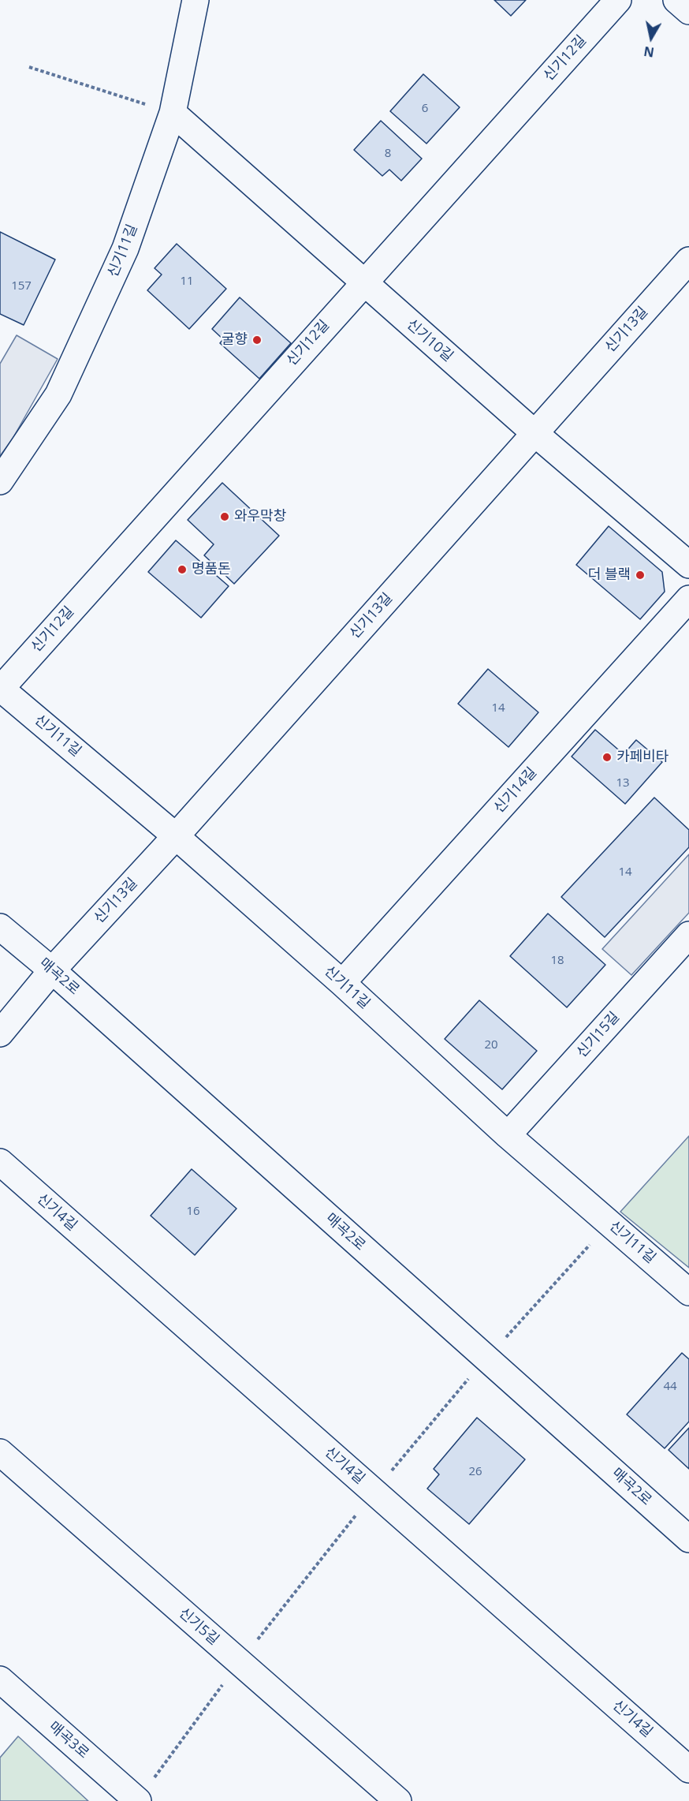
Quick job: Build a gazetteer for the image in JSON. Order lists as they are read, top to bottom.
{
  "streets": {
    "street": [
      "신기12길",
      "신기11길",
      "신기13길",
      "신기10길",
      "신기14길",
      "매곡2로",
      "신기15길",
      "신기4길",
      "신기5길",
      "매곡3로"
    ]
  },
  "crossings": [
    ["신기12길", "신기11길"],
    ["신기12길", "신기10길"],
    ["신기11길", "신기13길"],
    ["신기11길", "신기10길"],
    ["신기11길", "신기14길"],
    ["신기11길", "신기15길"],
    ["신기13길", "신기10길"],
    ["신기13길", "매곡2로"]
  ],
  "places": [
    "굴향",
    "와우막창",
    "명품돈",
    "더 블랙",
    "카페비타"
  ],
  "house_numbers": [
    "6",
    "8",
    "11",
    "157",
    "14",
    "13",
    "14",
    "18",
    "20",
    "16",
    "44",
    "26"
  ],
  "north": "bottom"
}
